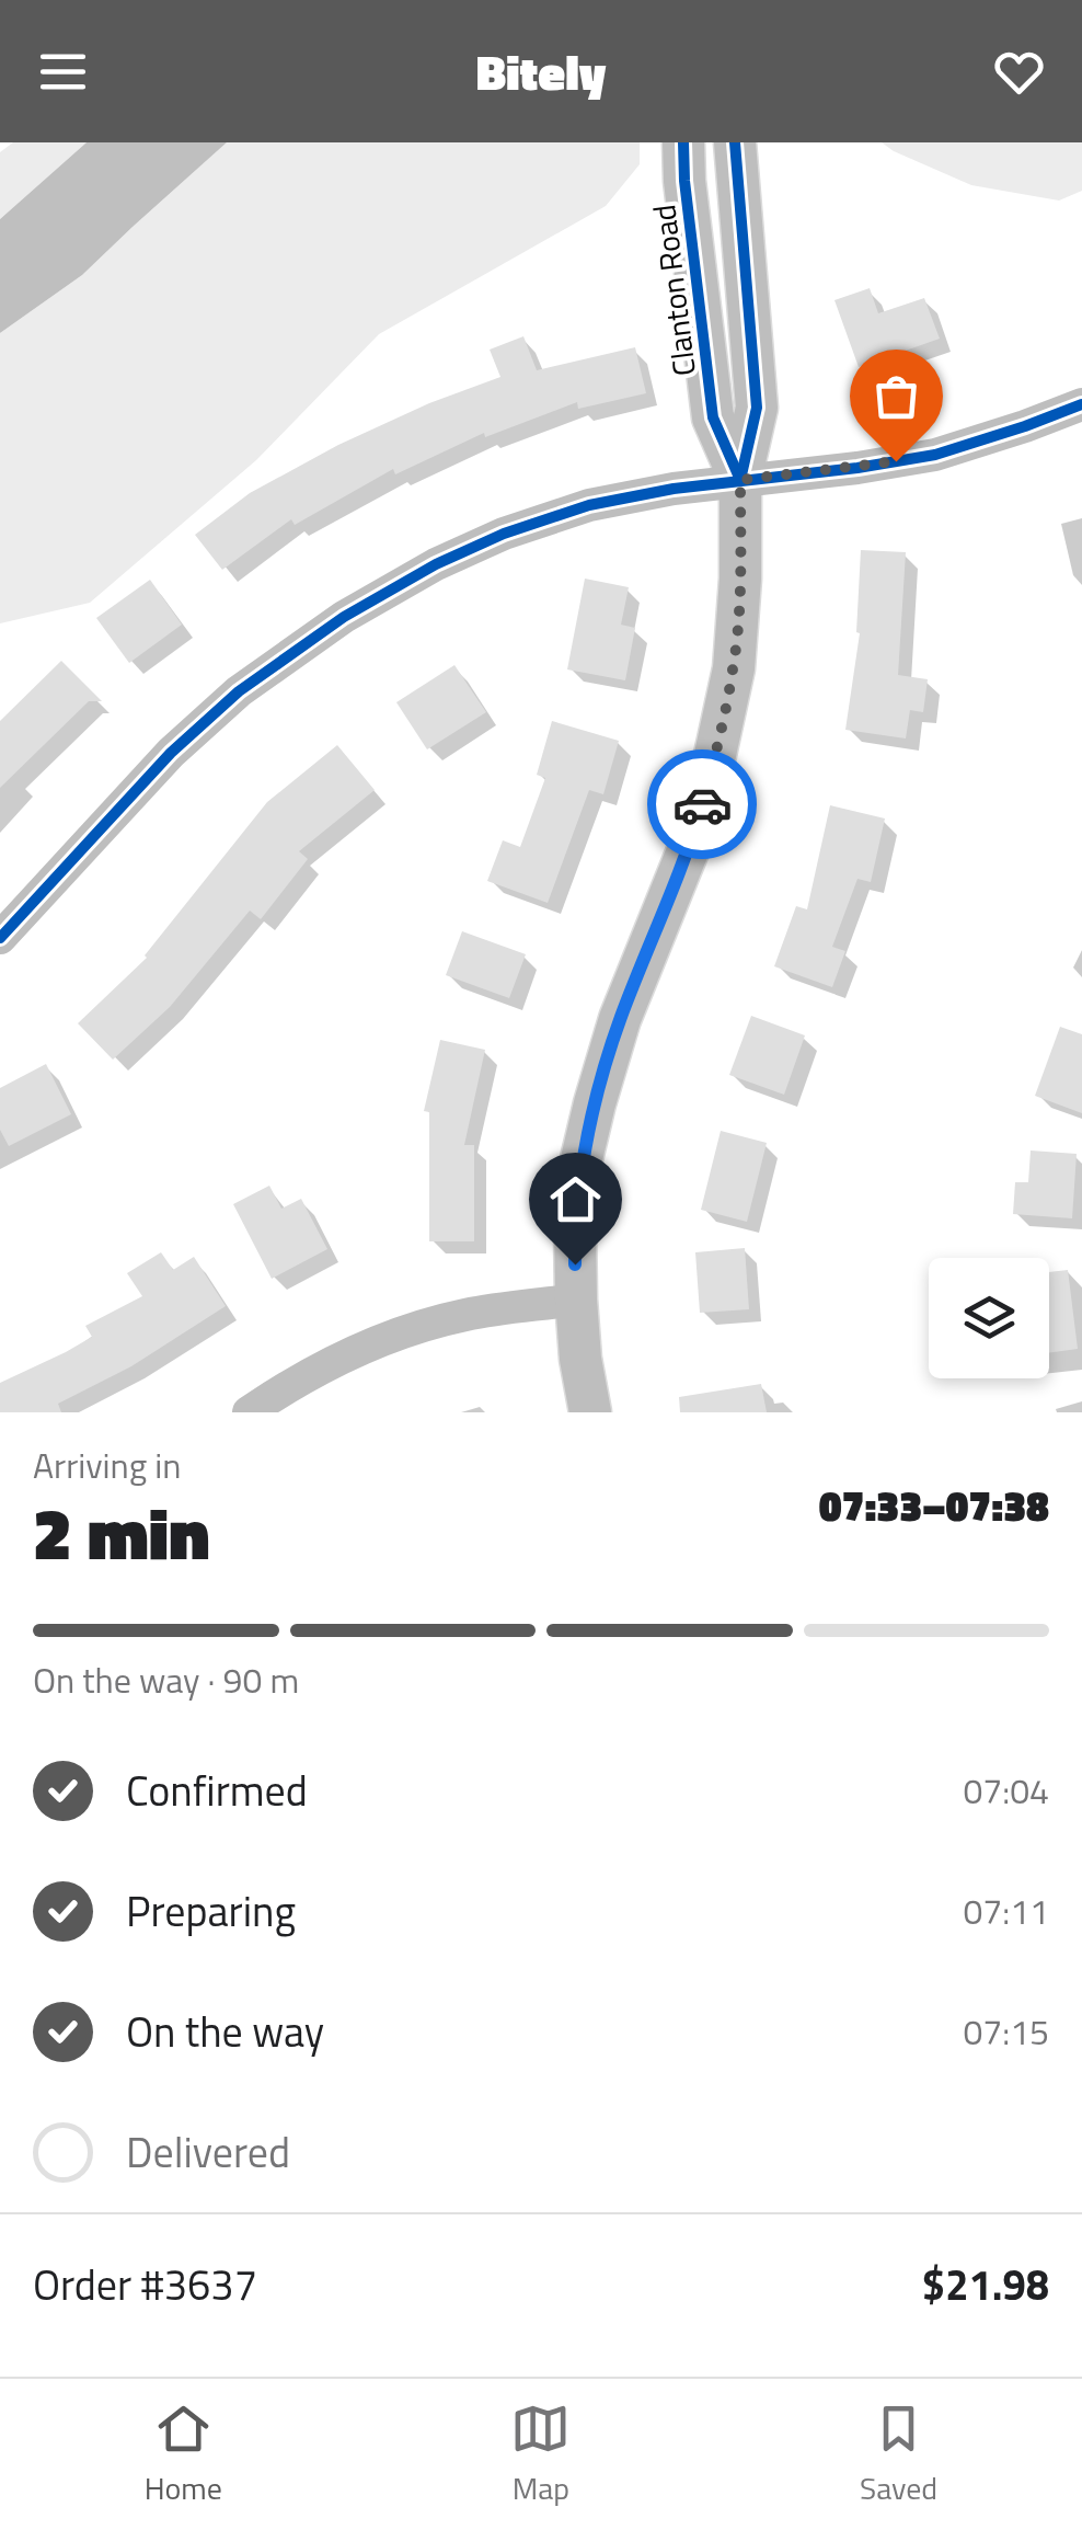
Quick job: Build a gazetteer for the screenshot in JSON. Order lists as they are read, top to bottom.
{
  "streets": {
    "main road": ["Clanton Road"]
  },
  "page": {
    "header": "Bitely",
    "heading": ["2 min", "Arriving in", "07:33–07:38"],
    "panel": ["Order #3637", "$21.98"],
    "bar": "On the way · 90 m",
    "list": [
      ["Confirmed", "07:04"],
      ["Preparing", "07:11"],
      ["On the way", "07:15"],
      "Delivered"
    ],
    "tabs": ["Home", "Map", "Saved"]
  }
}
